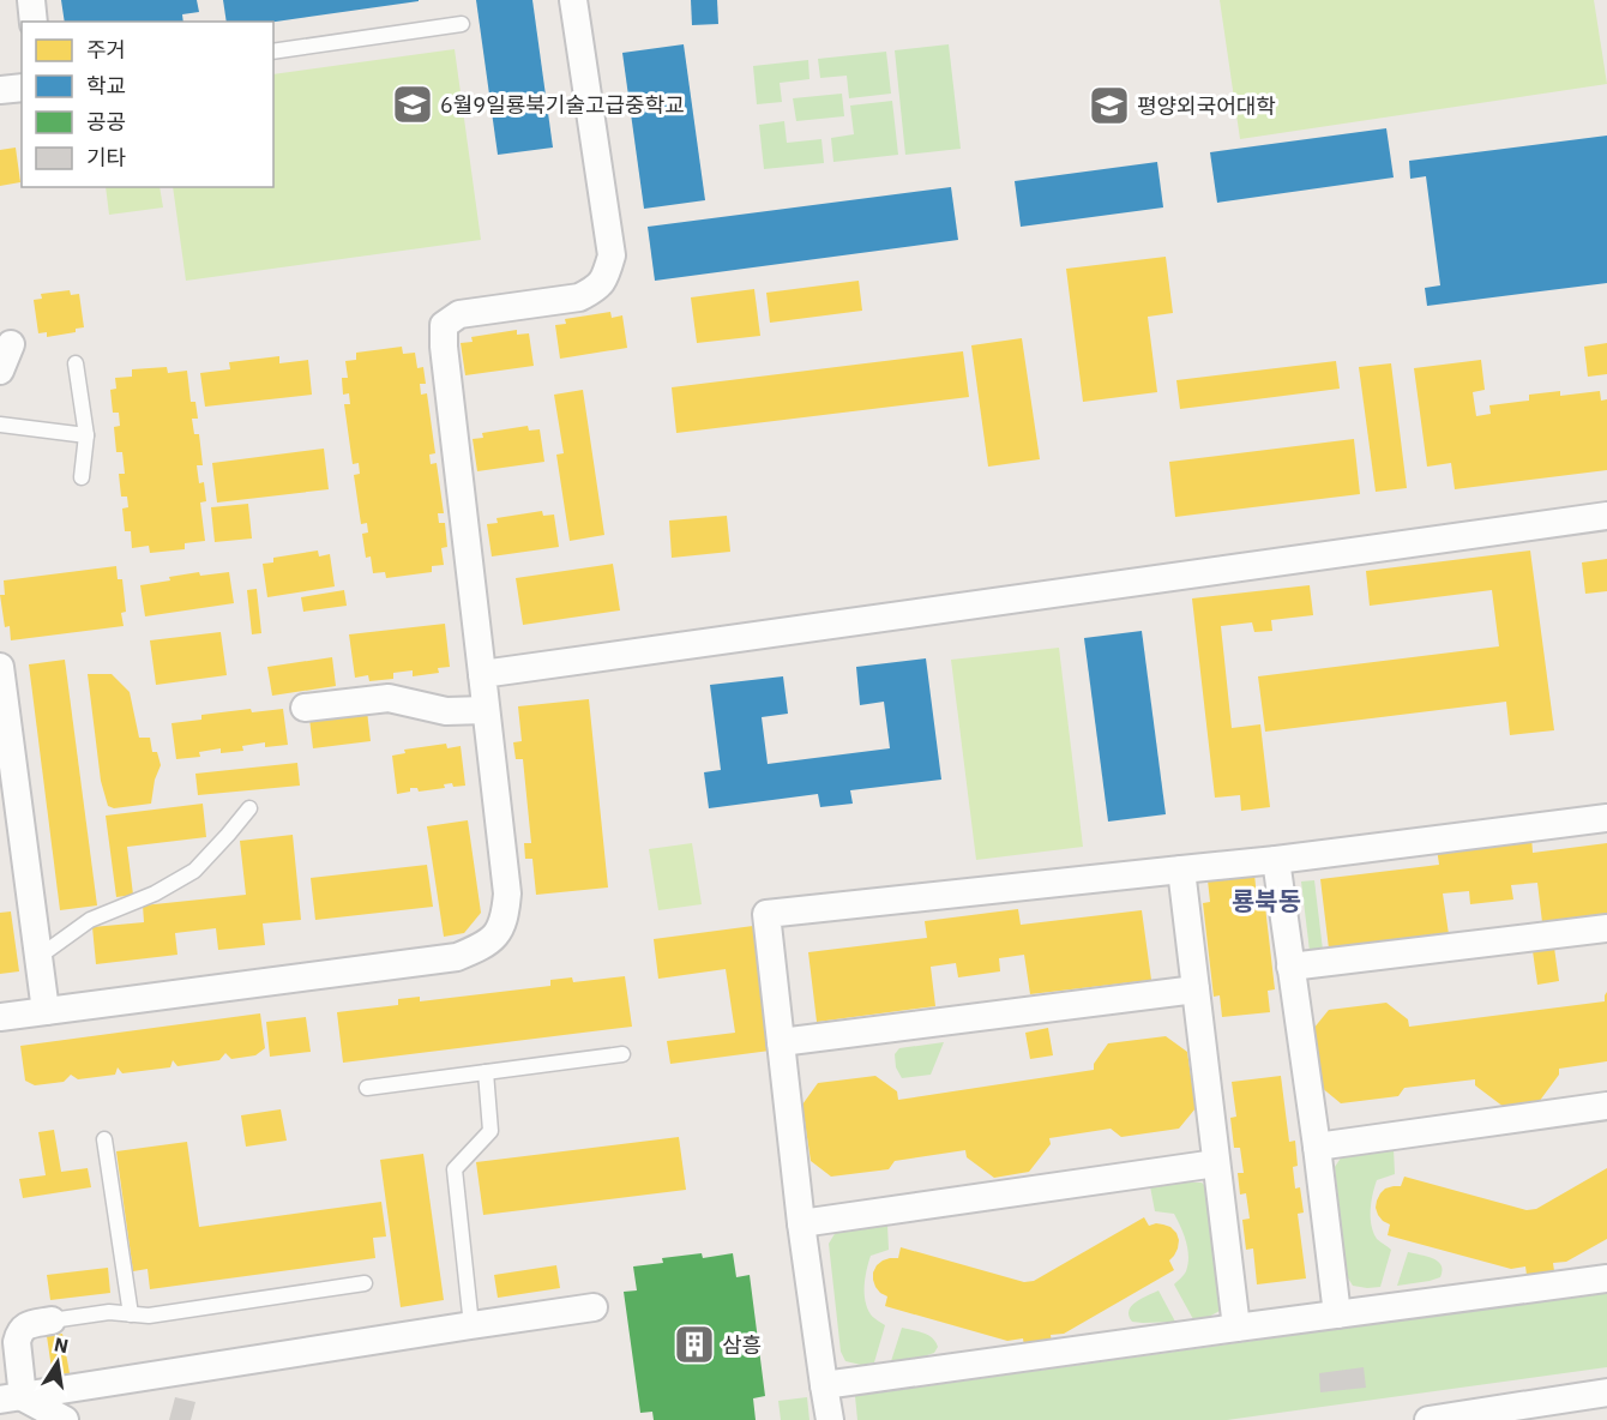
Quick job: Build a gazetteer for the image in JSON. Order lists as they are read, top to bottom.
{
  "districts": ["룡북동"],
  "places": {
    "school or university": ["6월9일룡북기술고급중학교", "평양외국어대학"],
    "building": ["삼흥"]
  },
  "legend": [
    "주거",
    "학교",
    "공공",
    "기타"
  ],
  "north": "top"
}
